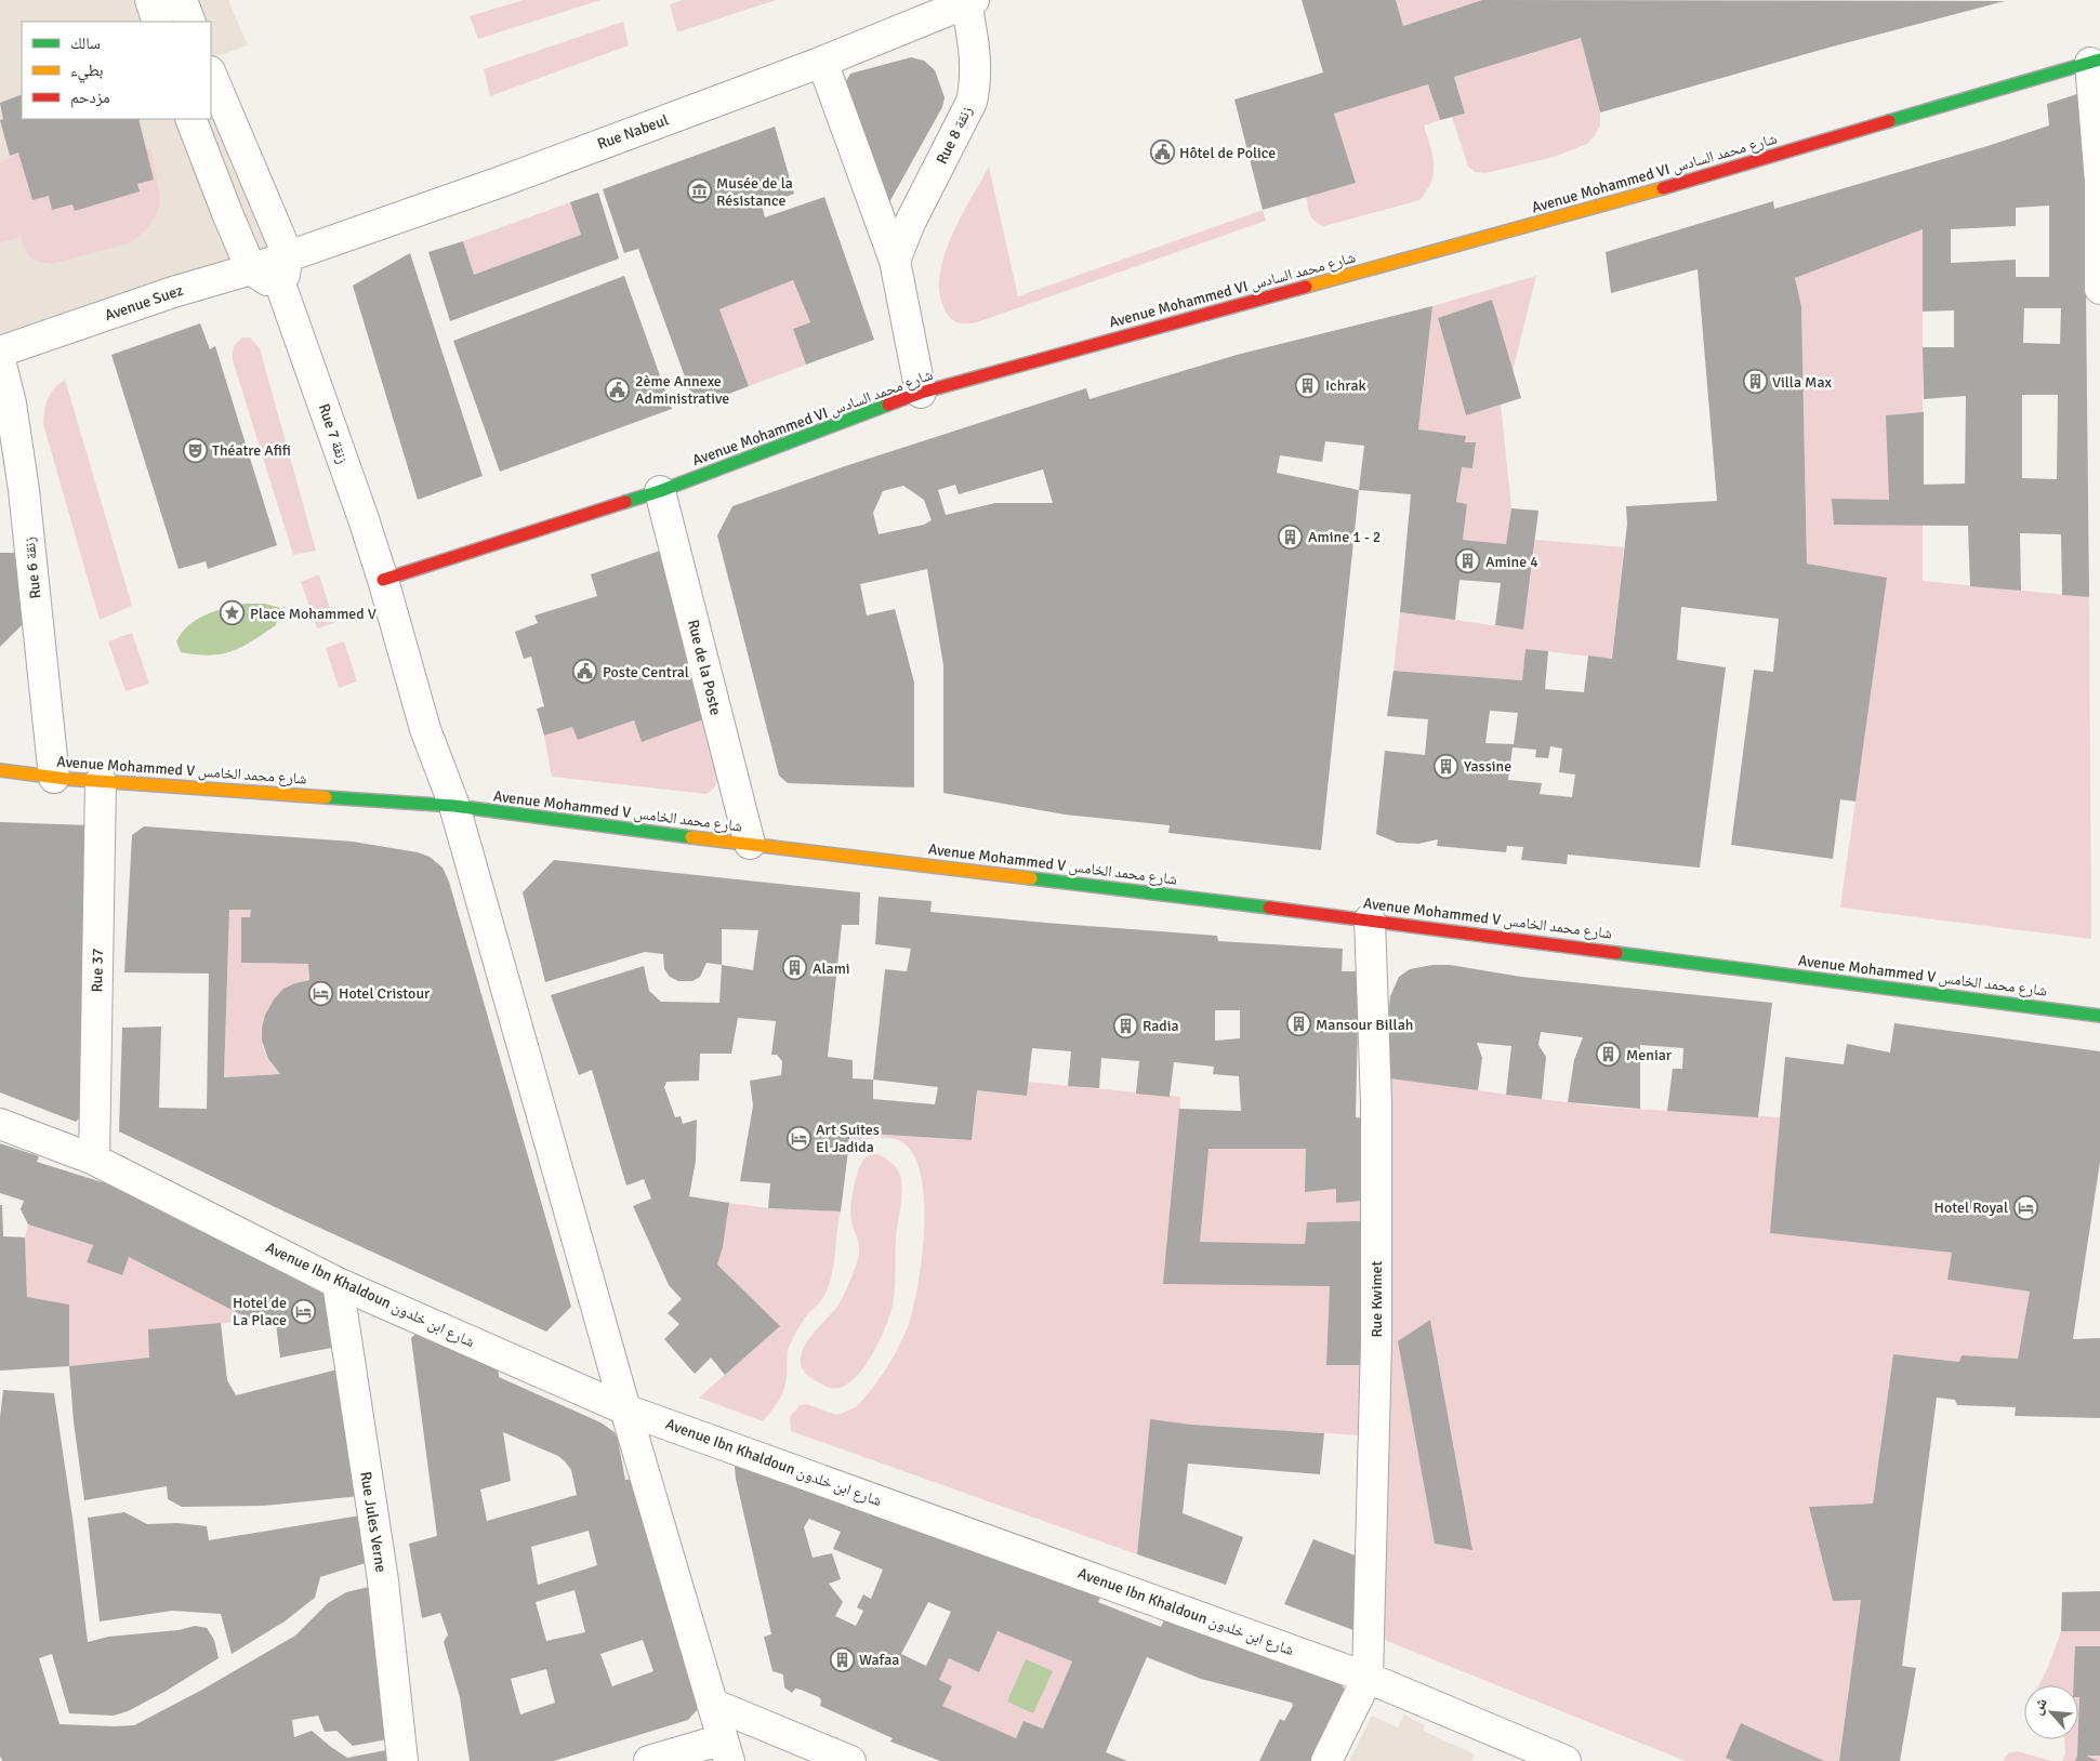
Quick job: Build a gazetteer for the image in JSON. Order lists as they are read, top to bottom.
{
  "streets": {
    "street": [
      "Rue Nabeul",
      "Rue 8 زنقة",
      "Avenue Mohammed VI شارع محمد السادس",
      "Avenue Suez",
      "Rue 7 زنقة",
      "Rue 6 زنقة",
      "Rue de la Poste",
      "Avenue Mohammed V شارع محمد الخامس",
      "Rue 37",
      "Avenue Ibn Khaldoun شارع ابن خلدون",
      "Rue Kwimet",
      "Rue Jules Verne"
    ]
  },
  "crossings": [
    ["Rue Nabeul", "Rue 8 زنقة"],
    ["Rue Nabeul", "Avenue Suez"],
    ["Avenue Mohammed VI شارع محمد السادس", "Rue 7 زنقة"],
    ["Avenue Mohammed VI شارع محمد السادس", "Rue de la Poste"],
    ["Rue 7 زنقة", "Avenue Mohammed V شارع محمد الخامس"],
    ["Rue 7 زنقة", "Avenue Ibn Khaldoun شارع ابن خلدون"],
    ["Rue 6 زنقة", "Avenue Mohammed V شارع محمد الخامس"],
    ["Rue de la Poste", "Avenue Mohammed V شارع محمد الخامس"],
    ["Avenue Mohammed V شارع محمد الخامس", "Rue 37"],
    ["Avenue Mohammed V شارع محمد الخامس", "Rue Kwimet"],
    ["Rue 37", "Avenue Ibn Khaldoun شارع ابن خلدون"],
    ["Avenue Ibn Khaldoun شارع ابن خلدون", "Rue Kwimet"],
    ["Avenue Ibn Khaldoun شارع ابن خلدون", "Rue Jules Verne"]
  ],
  "places": {
    "public building": ["Hôtel de Police", "2ème Annexe Administrative", "Poste Central"],
    "museum": ["Musée de la Résistance"],
    "building": [
      "Villa Max",
      "Ichrak",
      "Amine 1 - 2",
      "Amine 4",
      "Yassine",
      "Alami",
      "Mansour Billah",
      "Radia",
      "Meniar",
      "Wafaa"
    ],
    "theatre": ["Théatre Afifi"],
    "place": ["Place Mohammed V"],
    "hotel": [
      "Hotel Cristour",
      "Art Suites El Jadida",
      "Hotel Royal",
      "Hotel de La Place"
    ]
  },
  "legend": ["سالك", "بطيء", "مزدحم"],
  "north": "top left"
}
